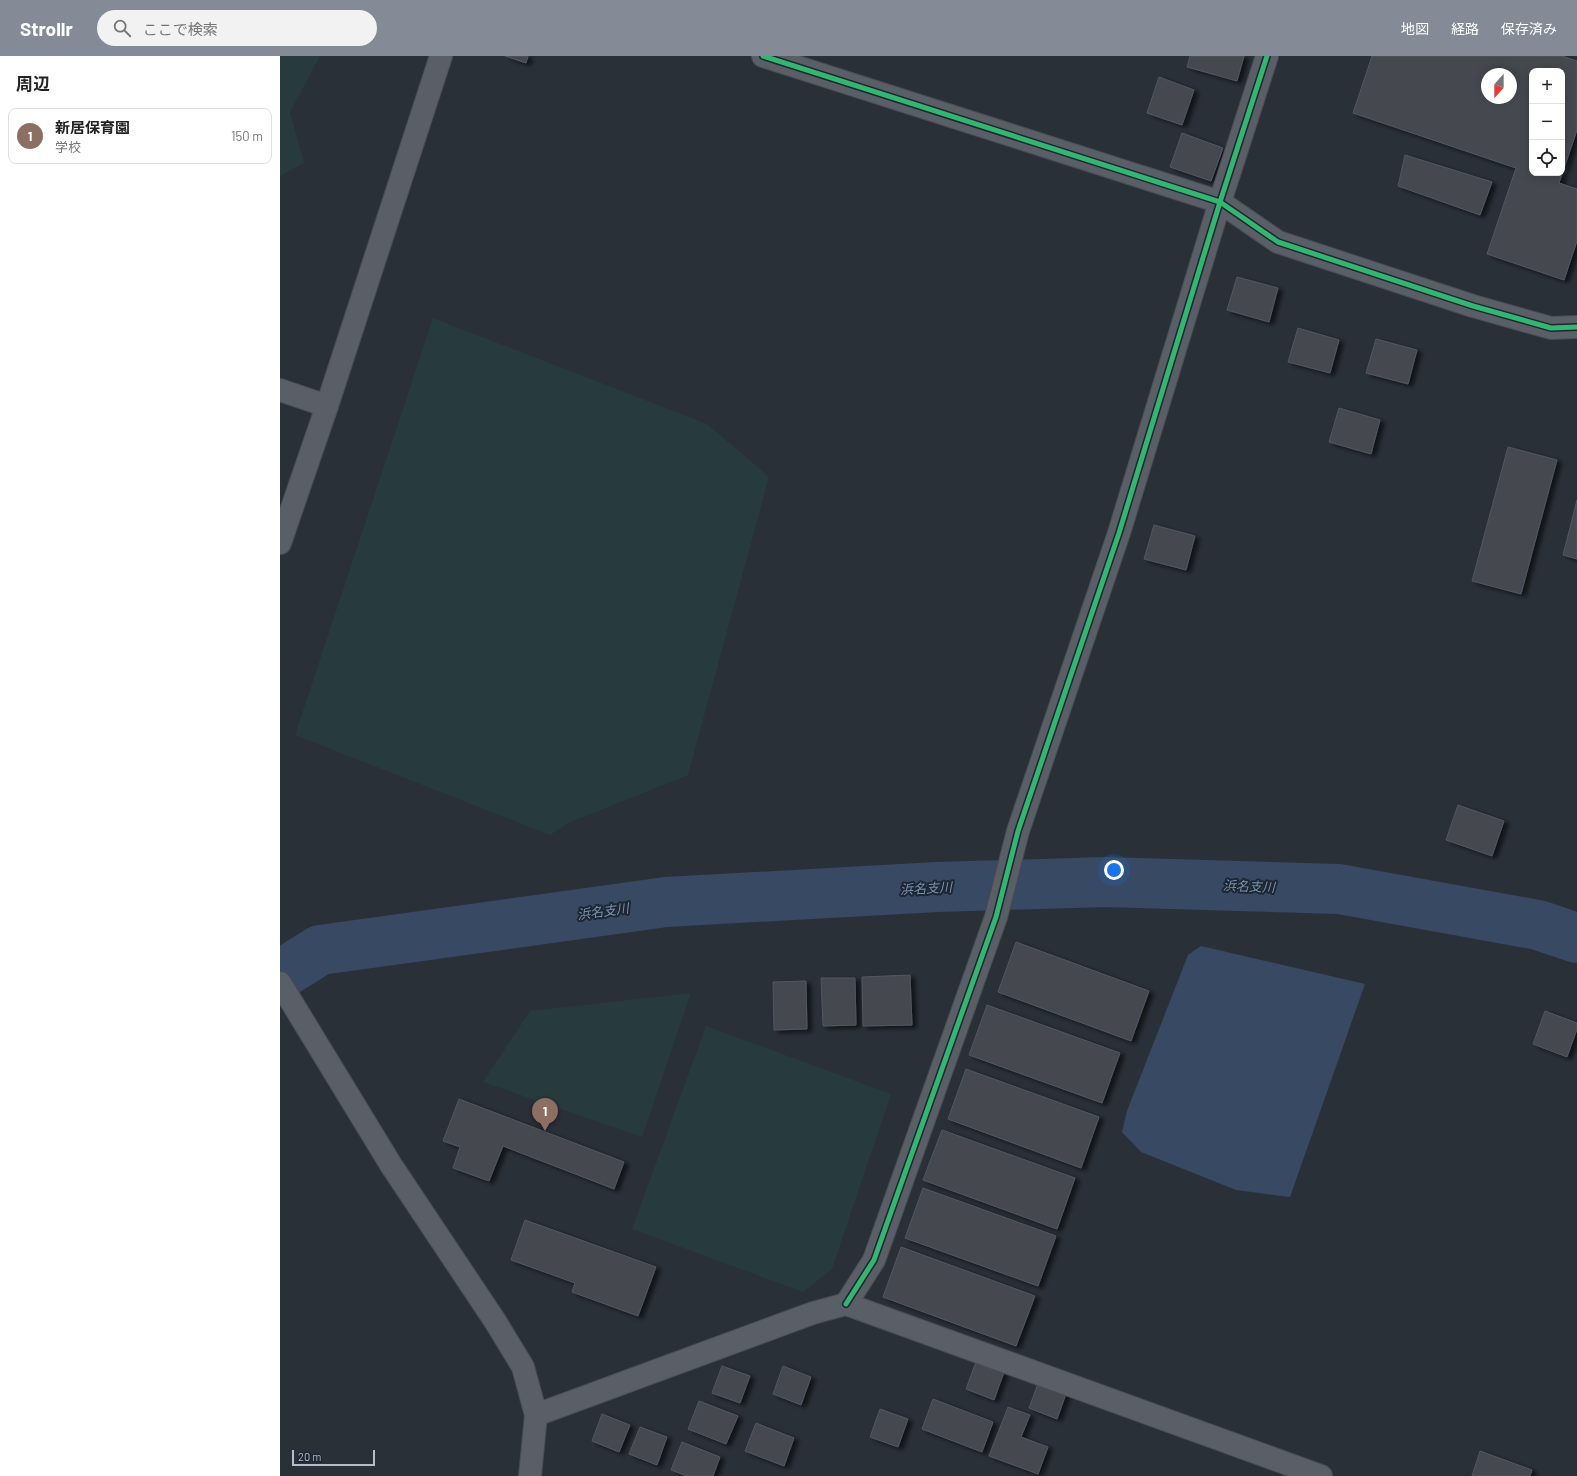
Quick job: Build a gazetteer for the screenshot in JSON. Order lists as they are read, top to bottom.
{
  "water": ["浜名支川"],
  "scale_bar": "20 m",
  "north": "bottom",
  "page": {
    "header": "Strollr",
    "search": "ここで検索",
    "nav": ["地図", "経路", "保存済み"],
    "heading": "周辺",
    "map_buttons": ["+", "−"],
    "list": [
      {
        "mark": "1",
        "name": "新居保育園",
        "note": "学校",
        "value": "150 m"
      }
    ],
    "pins": "1",
    "scale": "20 m"
  }
}
